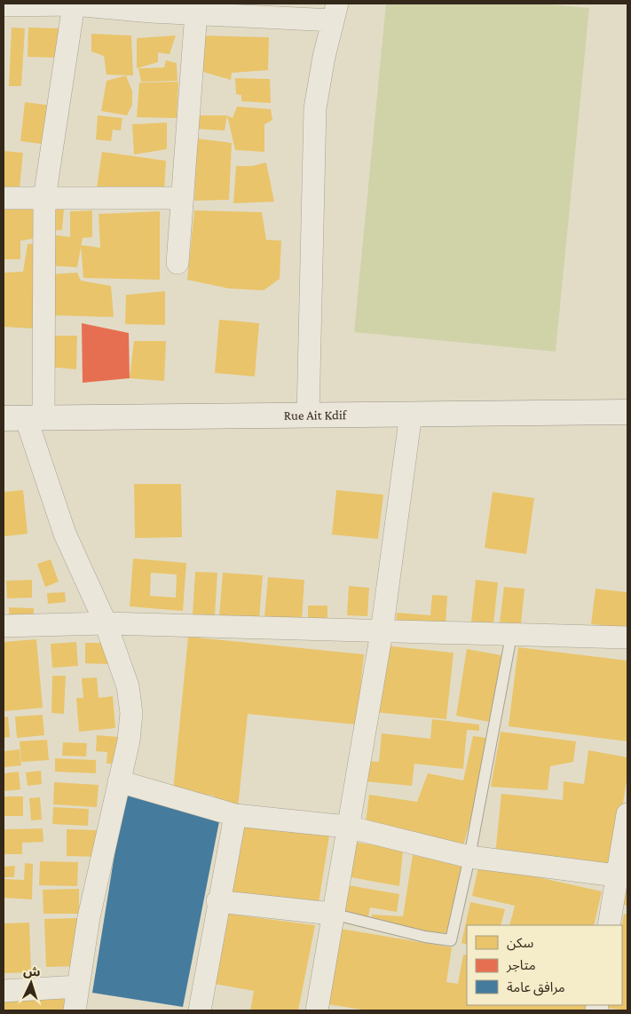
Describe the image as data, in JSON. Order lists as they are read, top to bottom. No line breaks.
{"streets":{"street":["Rue Ait Kdif"]},"legend":["سكن","متاجر","مرافق عامة"],"north":"top"}
